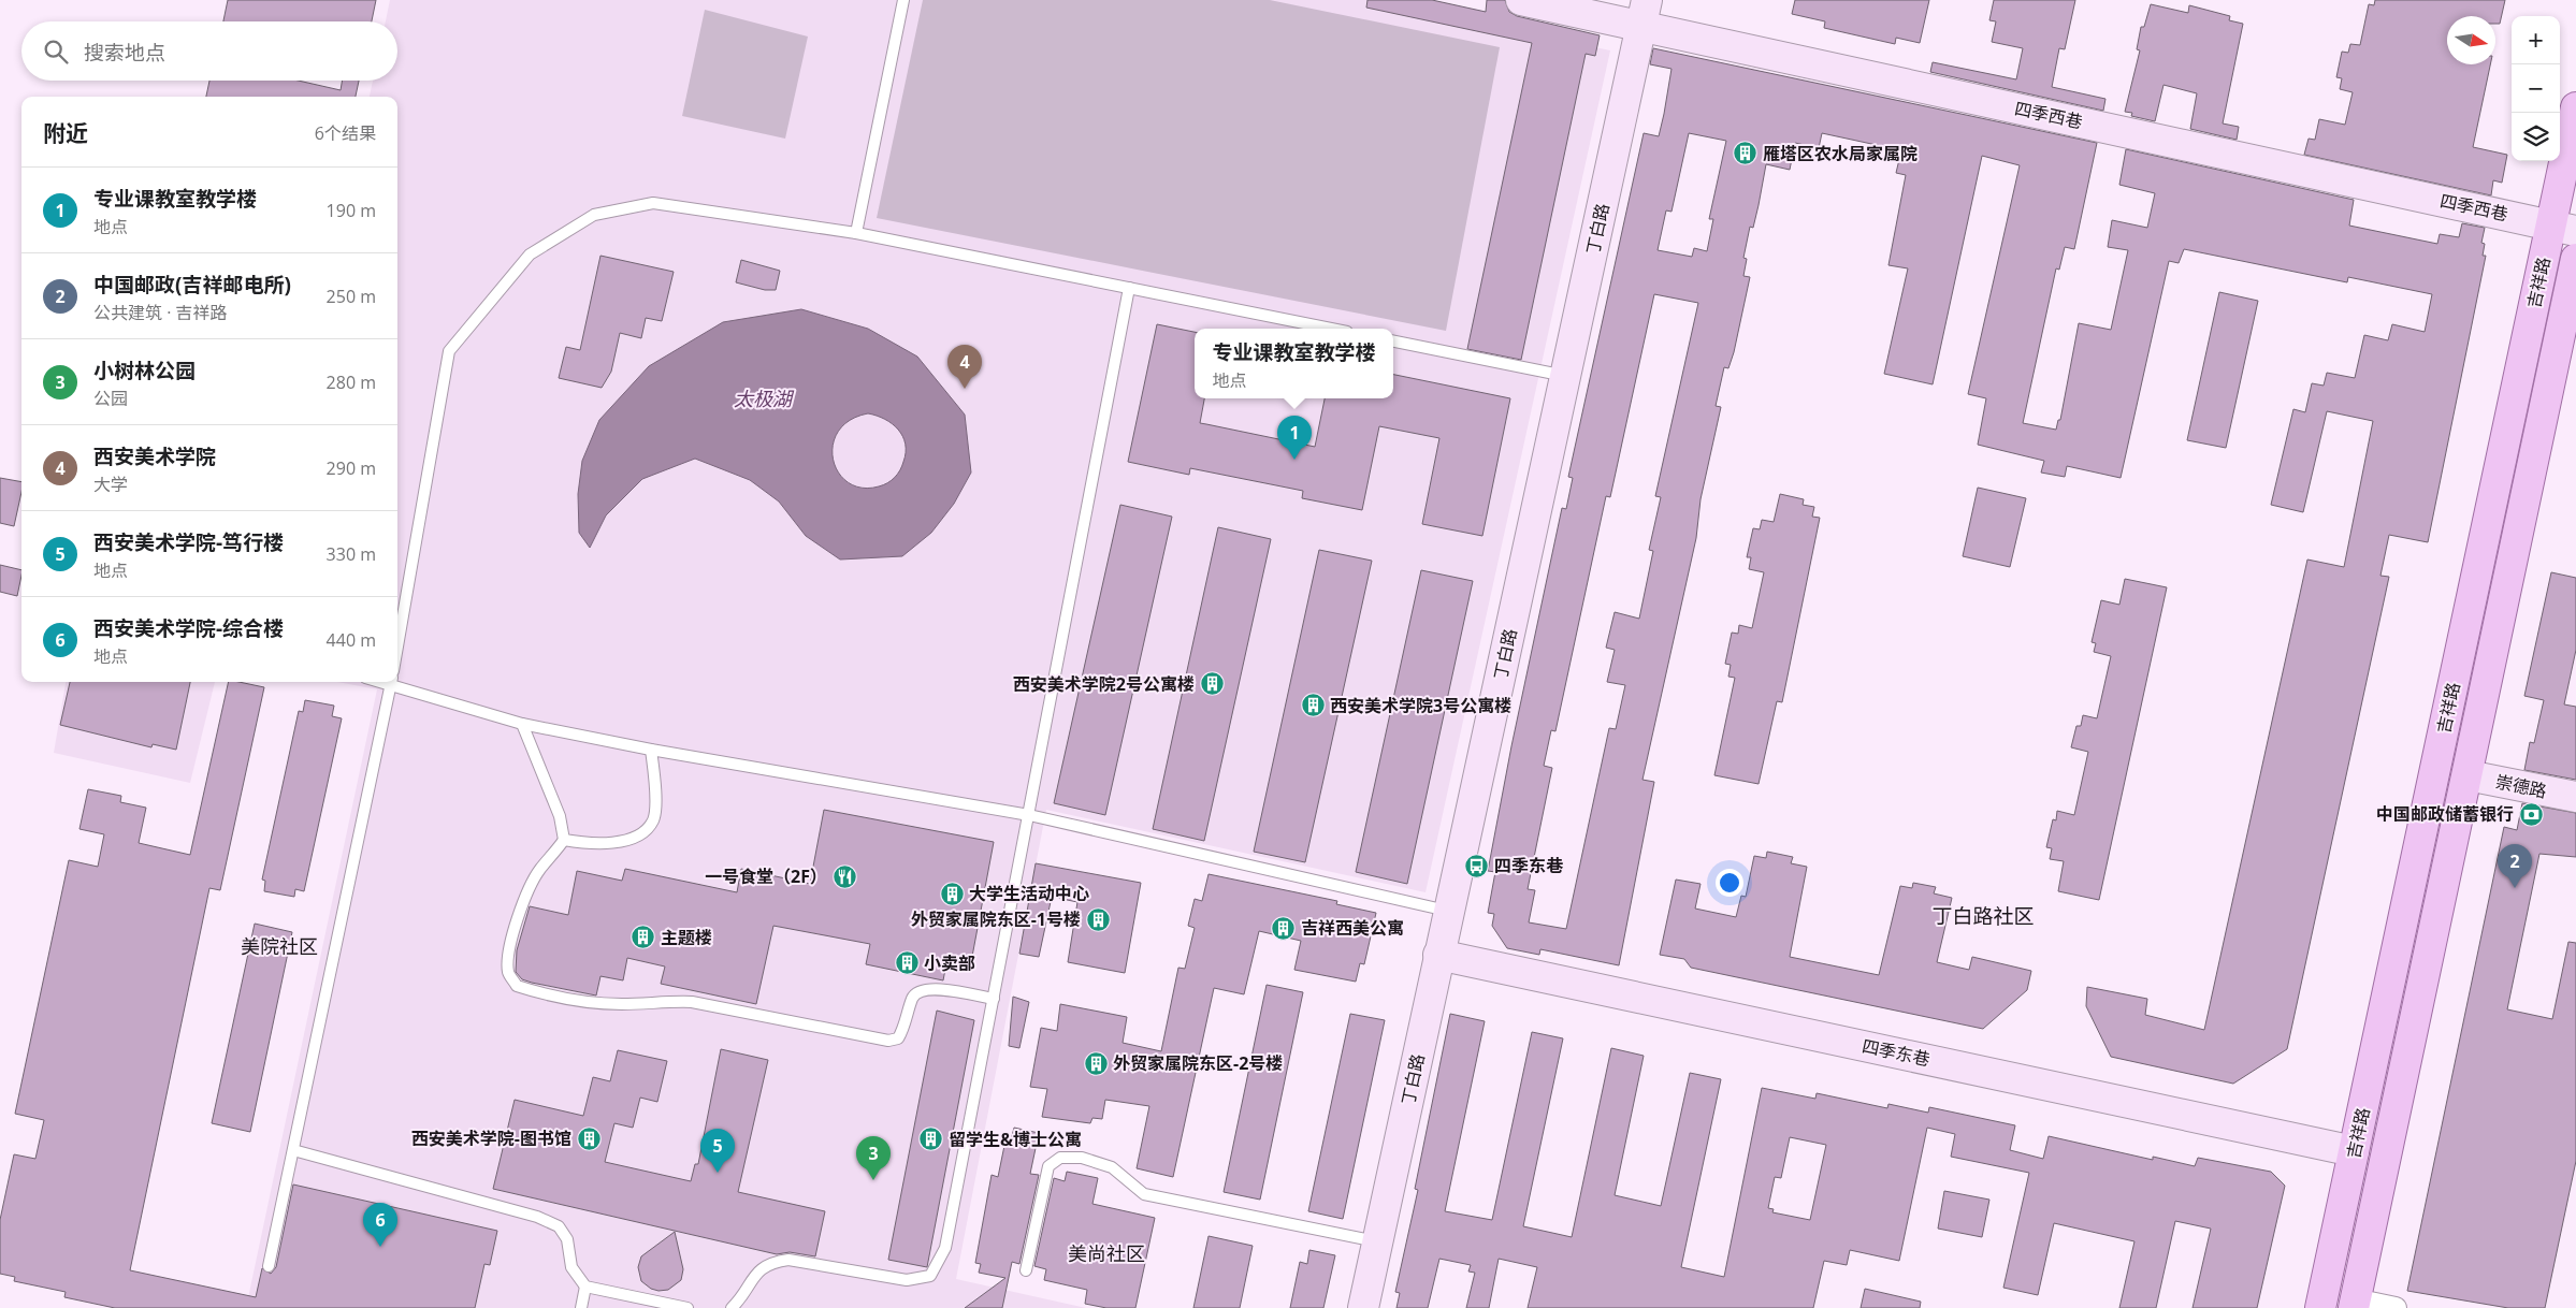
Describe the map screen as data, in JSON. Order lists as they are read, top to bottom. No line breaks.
{"streets":{"main road":["吉祥路"],"street":["四季西巷","丁白路","崇德路","四季东巷"]},"crossings":[["四季西巷","丁白路"],["四季西巷","吉祥路"],["丁白路","四季东巷"],["吉祥路","崇德路"],["吉祥路","四季东巷"]],"districts":["丁白路社区","美院社区","美尚社区"],"water":["太极湖"],"places":{"building":["雁塔区农水局家属院","西安美术学院2号公寓楼","西安美术学院3号公寓楼","大学生活动中心","外贸家属院东区-1号楼","吉祥西美公寓","主题楼","小卖部","外贸家属院东区-2号楼","西安美术学院-图书馆","留学生&博士公寓"],"bank":["中国邮政储蓄银行"],"bus stop":["四季东巷"],"restaurant":["一号食堂（2F）"]},"north":"right","page":{"map_buttons":["+","−"],"search":"搜索地点","heading":["附近","6个结果"],"list":[{"mark":"1","name":"专业课教室教学楼","note":"地点","value":"190 m"},{"mark":"2","name":"中国邮政(吉祥邮电所)","note":"公共建筑 · 吉祥路","value":"250 m"},{"mark":"3","name":"小树林公园","note":"公园","value":"280 m"},{"mark":"4","name":"西安美术学院","note":"大学","value":"290 m"},{"mark":"5","name":"西安美术学院-笃行楼","note":"地点","value":"330 m"},{"mark":"6","name":"西安美术学院-综合楼","note":"地点","value":"440 m"}],"popup":["专业课教室教学楼","地点"],"pins":["4","1","2","5","3","6"]}}
